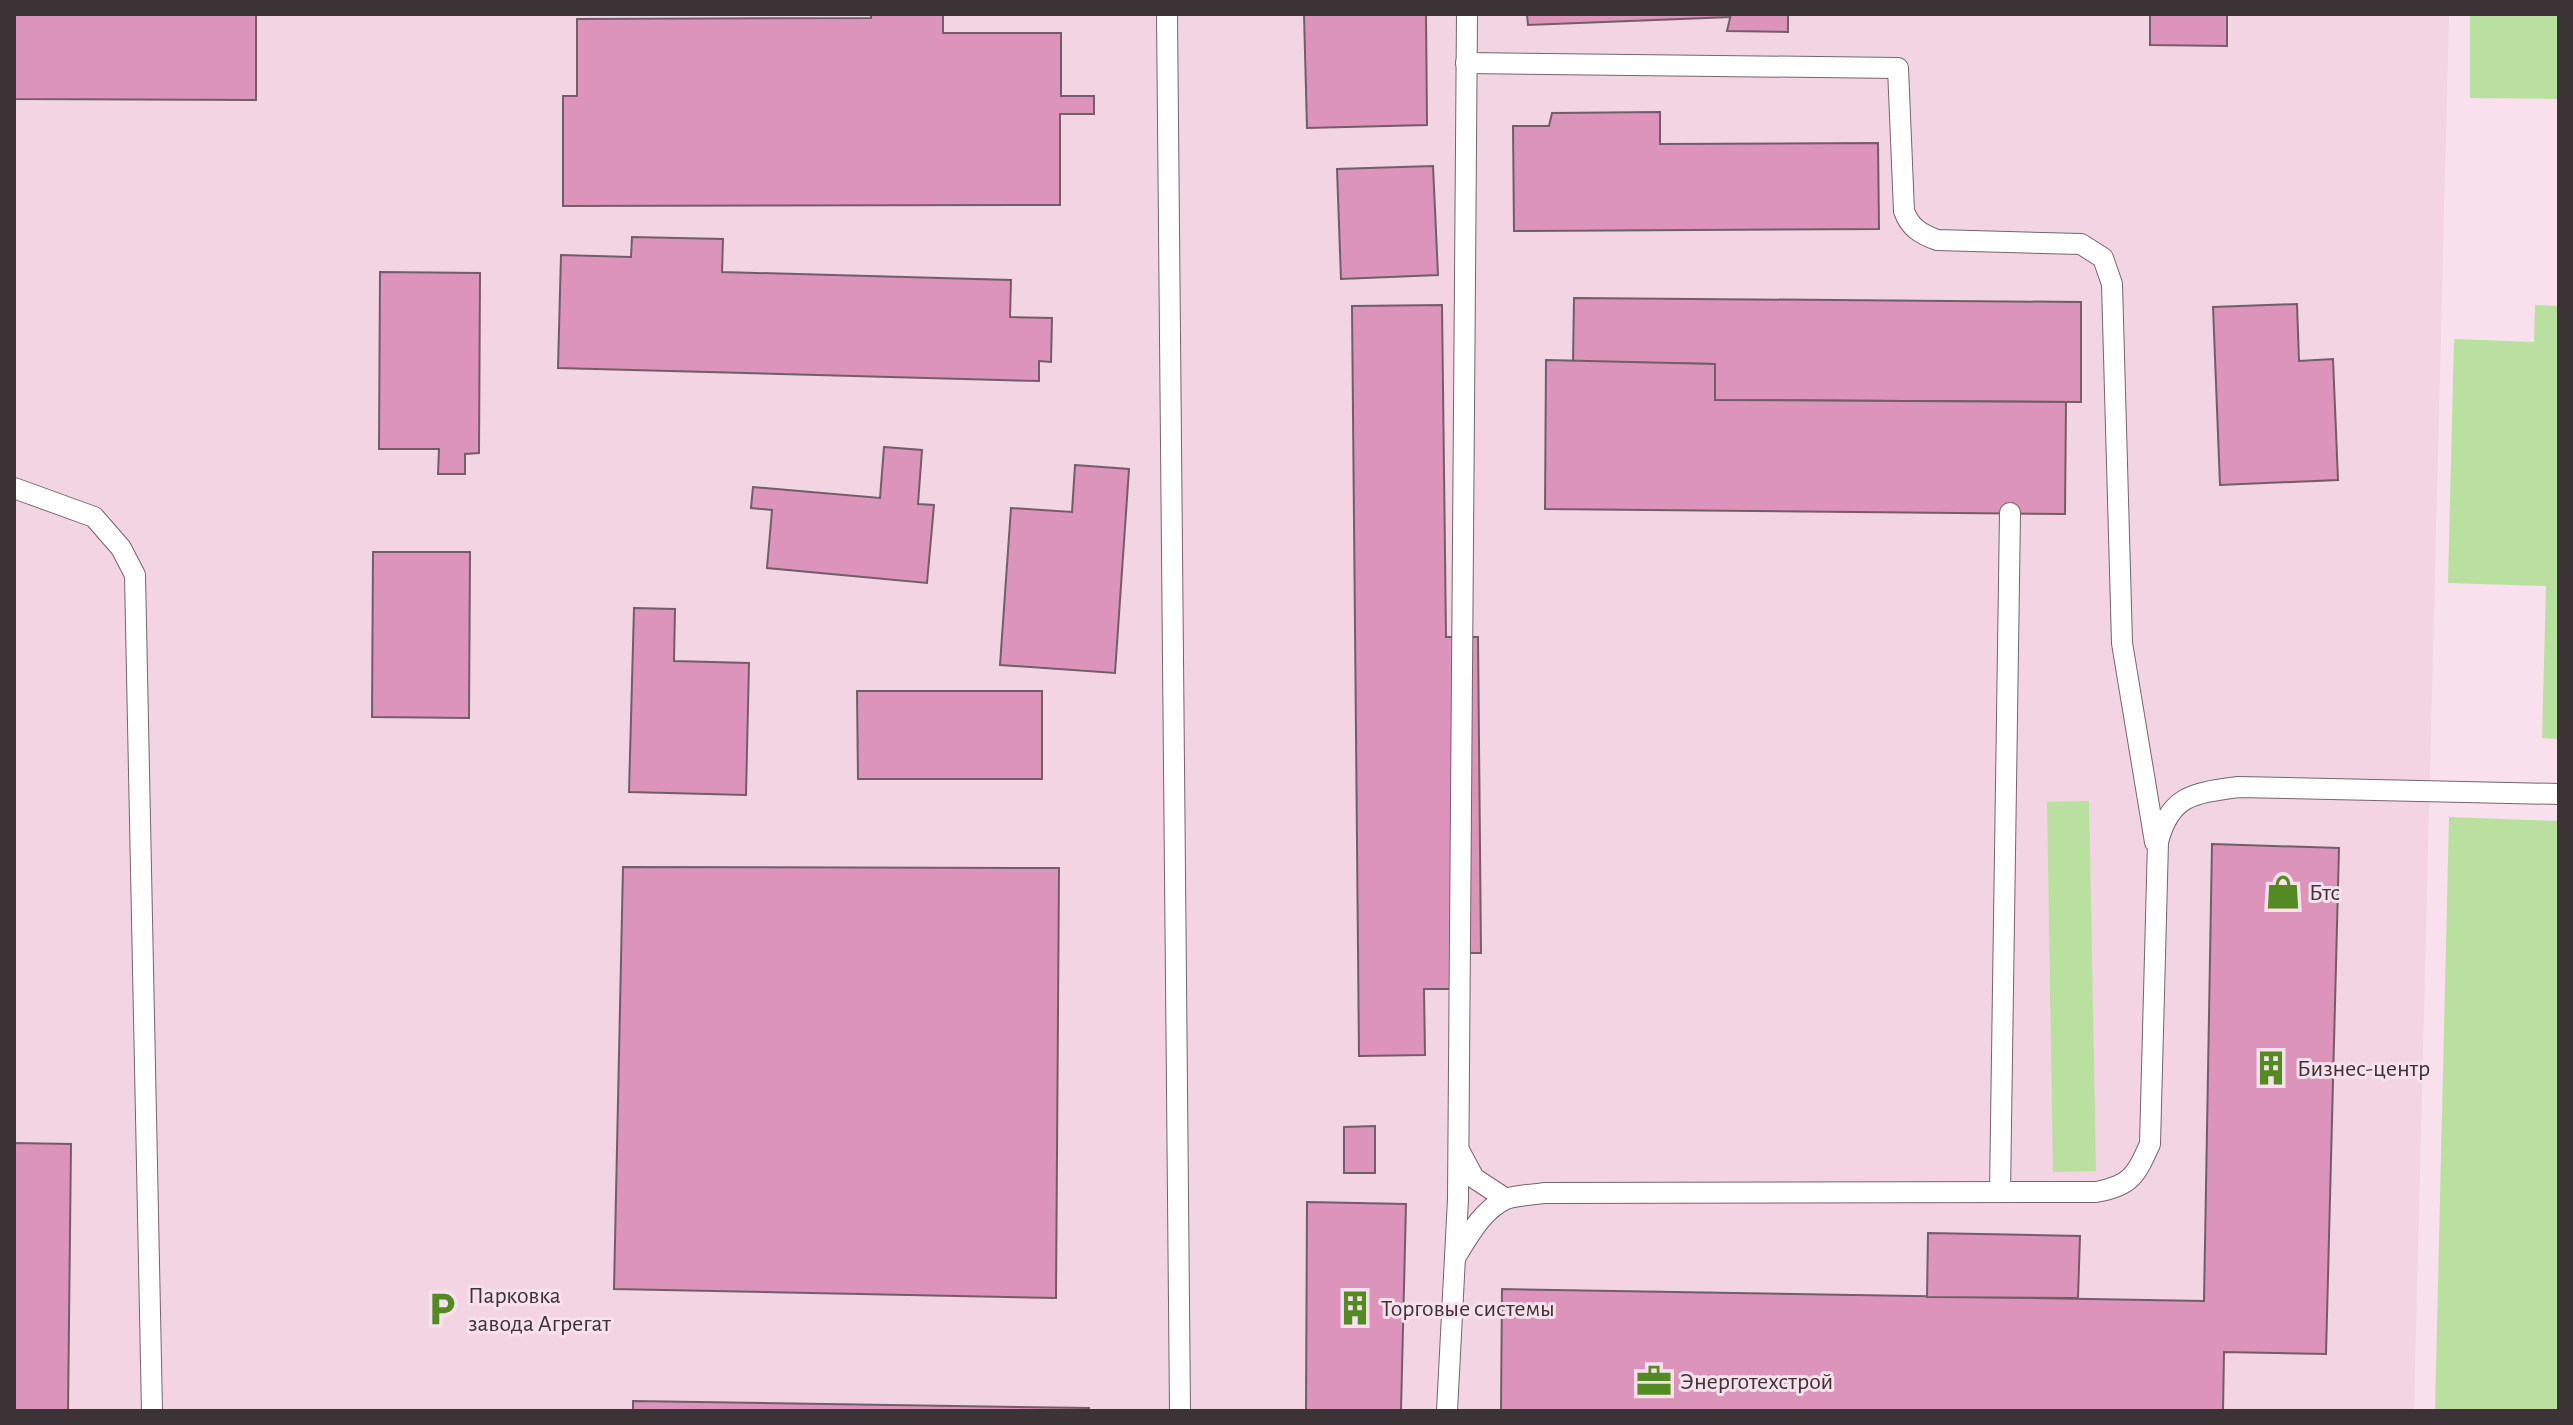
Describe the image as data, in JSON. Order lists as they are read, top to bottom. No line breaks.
{"places":{"shop":["Бтс"],"building":["Бизнес-центр","Торговые системы"],"parking":["Парковка завода Агрегат"],"office":["Энерготехстрой"]}}
